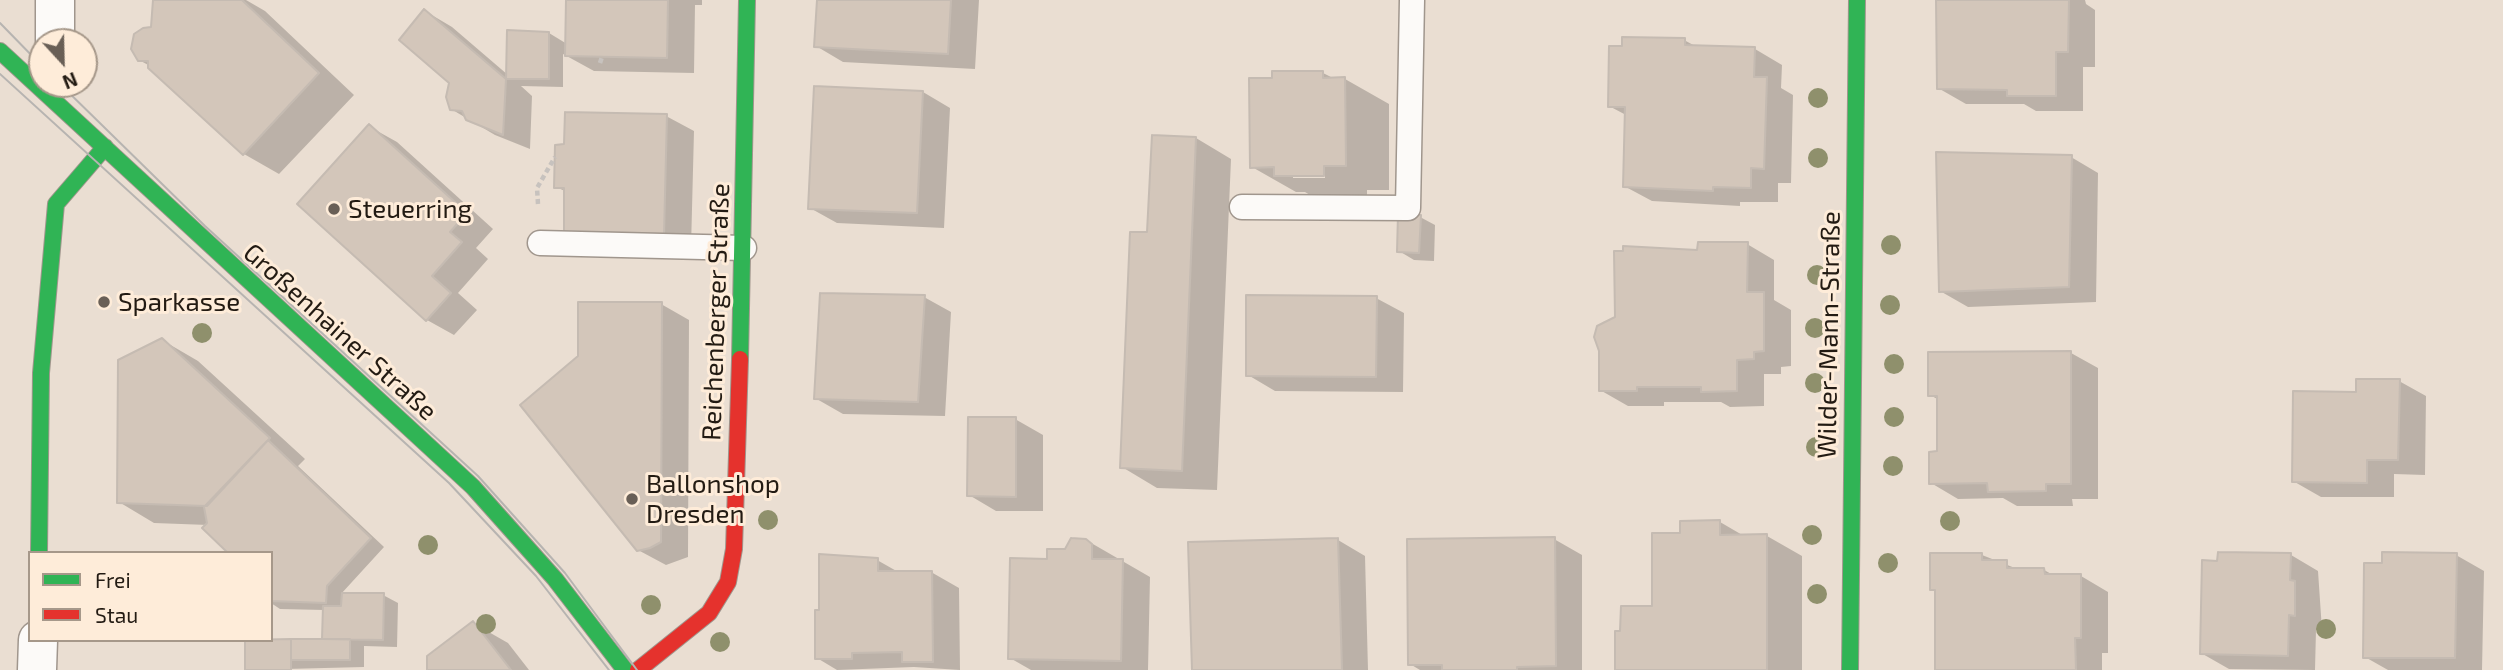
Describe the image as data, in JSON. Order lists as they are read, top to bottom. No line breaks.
{"streets":{"street":["Reichenberger Straße","Großenhainer Straße","Wilder-Mann-Straße"]},"places":["Steuerring","Sparkasse","Ballonshop Dresden"],"legend":["Frei","Stau"],"north":"bottom"}
